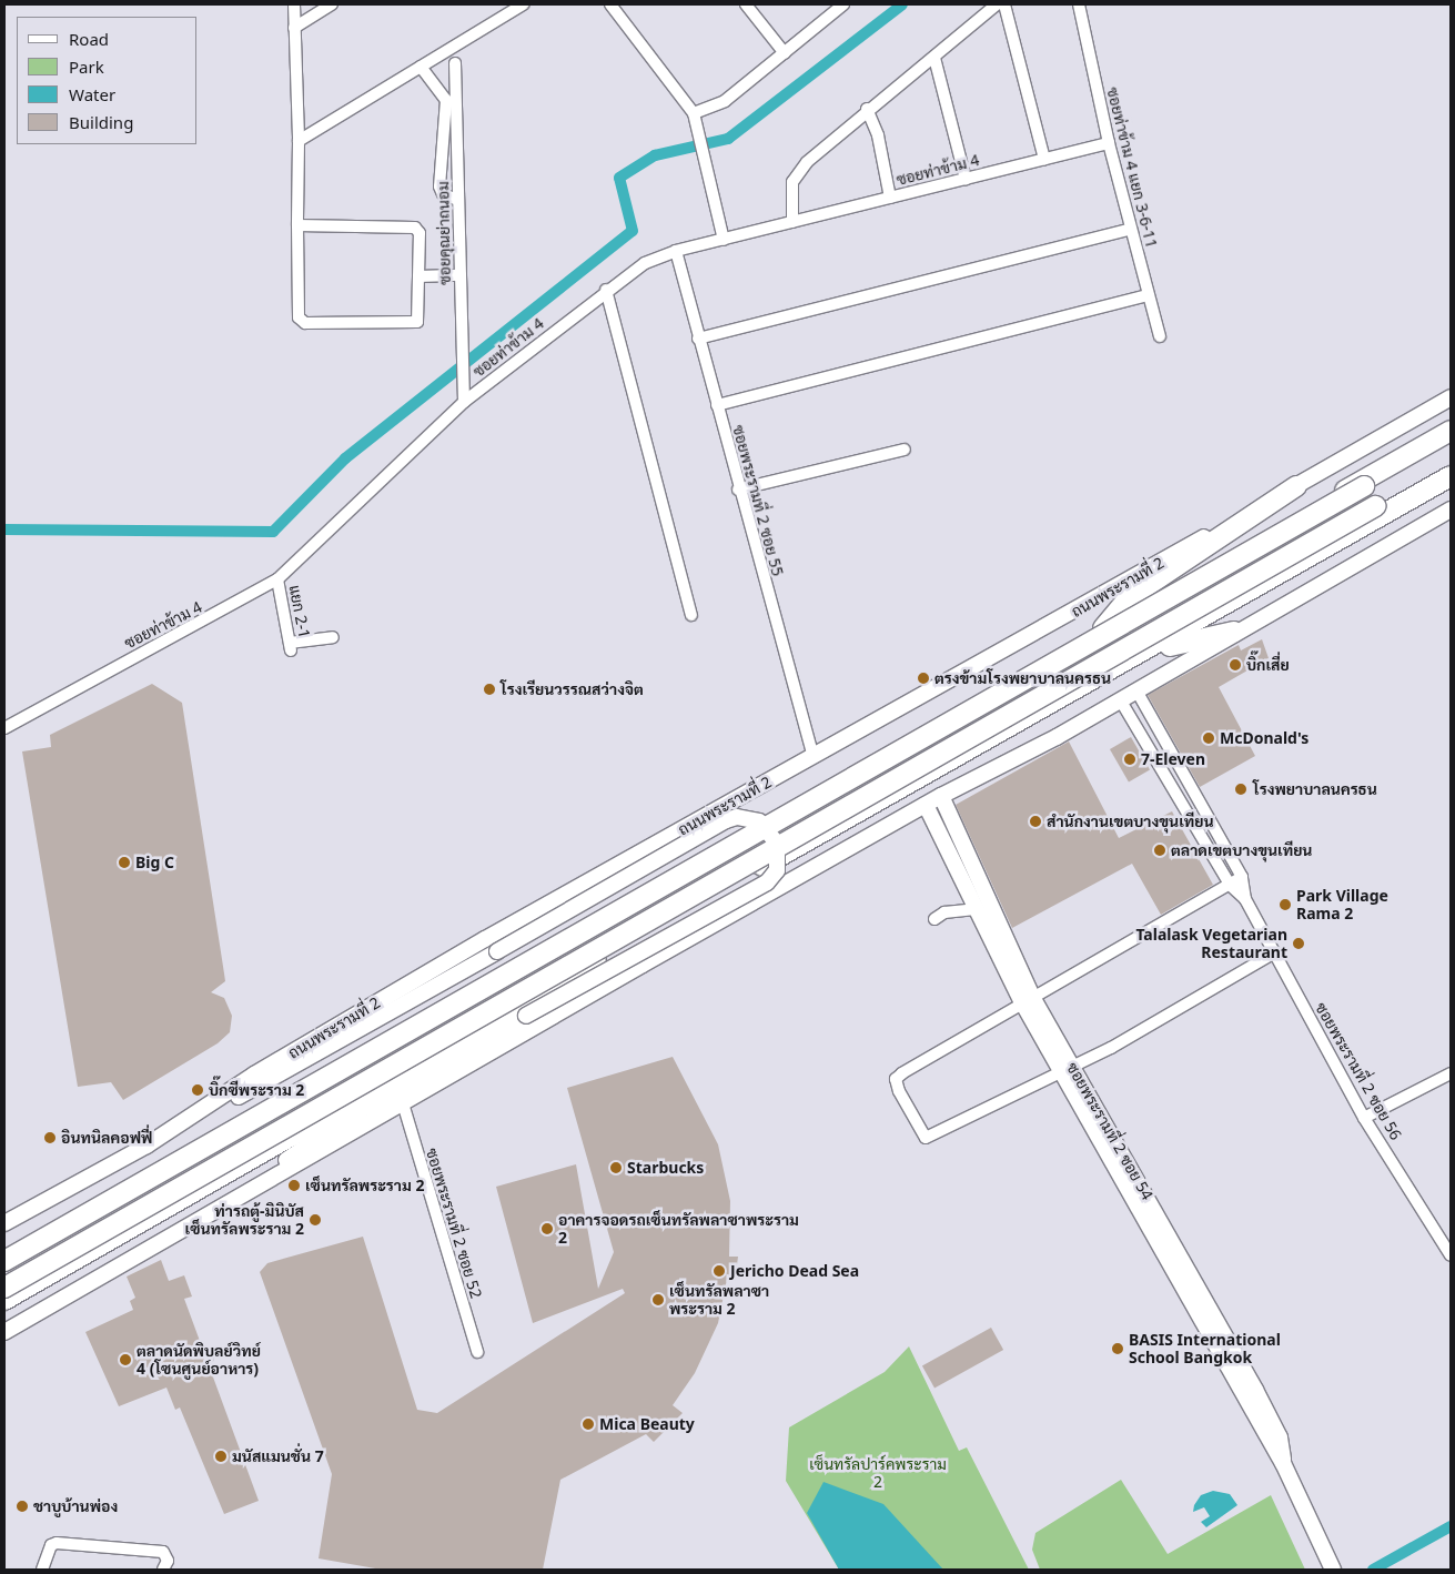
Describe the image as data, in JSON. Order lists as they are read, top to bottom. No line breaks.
{"streets":{"highway":["ถนนพระรามที่ 2"],"main road":["ซอยพระรามที่ 2 ซอย 54"],"street":["ซอยท่าข้าม 4 แยก 3-6-11","ซอยท่าข้าม 4","ซอยคุณย่าถนอม","ซอยพระรามที่ 2 ซอย 55","แยก 2-1","ซอยพระรามที่ 2 ซอย 56","ซอยพระรามที่ 2 ซอย 52"]},"crossings":[["ซอยท่าข้าม 4 แยก 3-6-11","ซอยท่าข้าม 4"],["ซอยท่าข้าม 4","ซอยคุณย่าถนอม"],["ซอยท่าข้าม 4","ซอยพระรามที่ 2 ซอย 55"],["ซอยท่าข้าม 4","แยก 2-1"],["ซอยพระรามที่ 2 ซอย 55","ถนนพระรามที่ 2"]],"parks":["เซ็นทรัลปาร์คพระราม 2"],"places":["บิ๊กเสี่ย","ตรงข้ามโรงพยาบาลนครธน","โรงเรียนวรรณสว่างจิต","McDonald's","7-Eleven","โรงพยาบาลนครธน","สำนักงานเขตบางขุนเทียน","ตลาดเขตบางขุนเทียน","Big C","Park Village Rama 2","Talalask Vegetarian Restaurant","บิ๊กซีพระราม 2","อินทนิลคอฟฟี่","Starbucks","เซ็นทรัลพระราม 2","ท่ารถตู้-มินิบัส เซ็นทรัลพระราม 2","อาคารจอดรถเซ็นทรัลพลาซาพระราม 2","Jericho Dead Sea","เซ็นทรัลพลาซา พระราม 2","BASIS International School Bangkok","ตลาดนัดพิบูลย์วิทย์ 4 (โซนศูนย์อาหาร)","Mica Beauty","มนัสแมนชั่น 7","ชาบูบ้านพ่อง"],"legend":["Road","Park","Water","Building"]}
